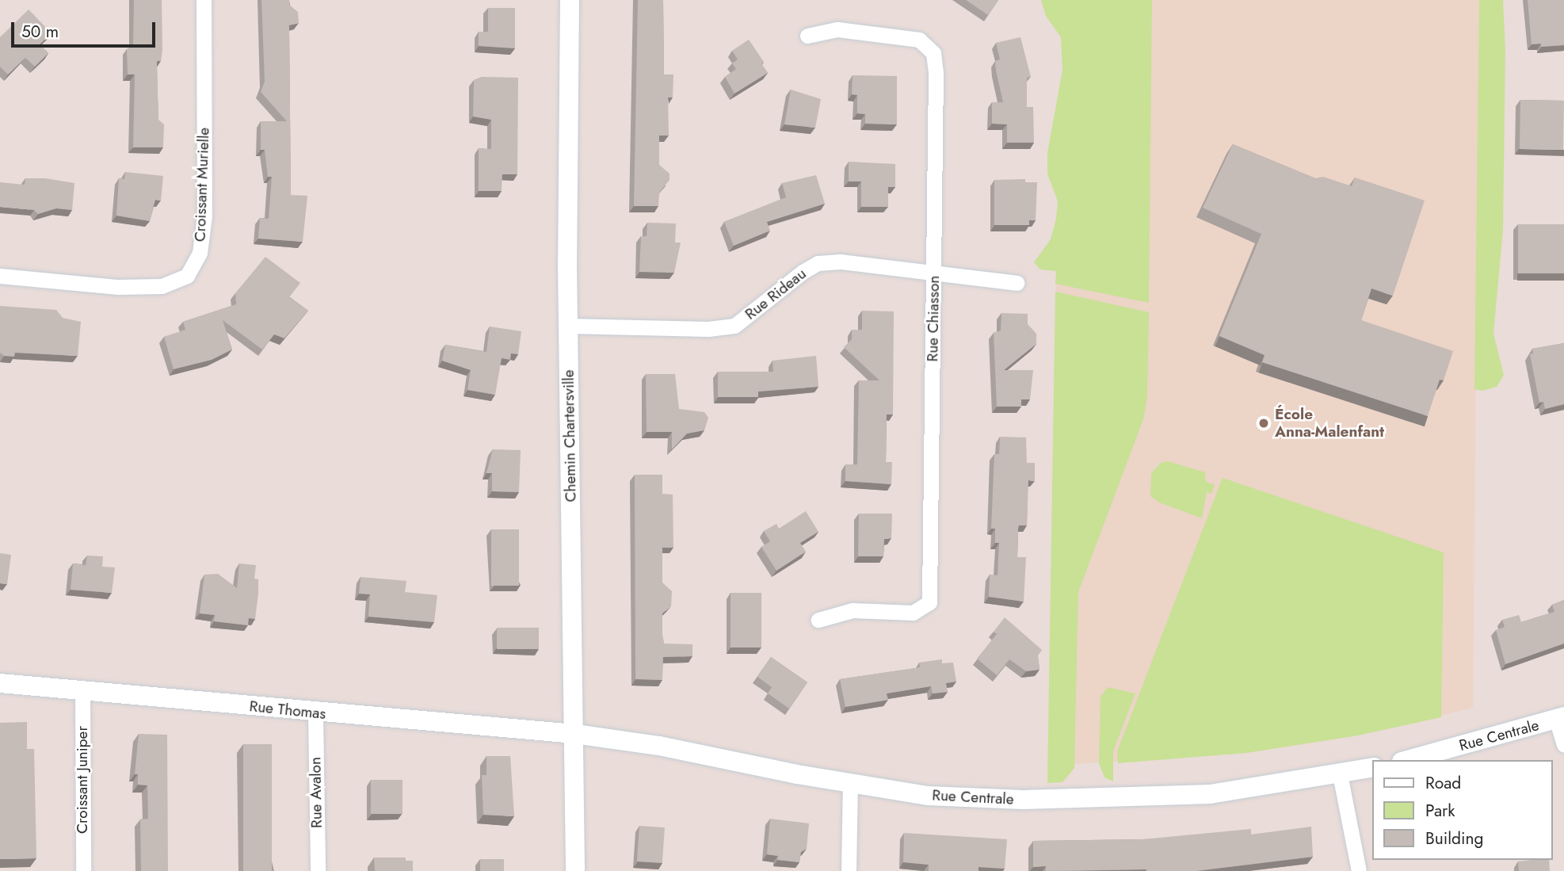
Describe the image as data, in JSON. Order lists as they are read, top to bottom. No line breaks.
{"streets":{"street":["Croissant Murielle","Rue Rideau","Rue Chiasson","Chemin Chartersville","Rue Thomas","Rue Centrale","Croissant Juniper","Rue Avalon"]},"crossings":[["Rue Rideau","Rue Chiasson"],["Rue Rideau","Chemin Chartersville"],["Chemin Chartersville","Rue Thomas"],["Chemin Chartersville","Rue Centrale"],["Rue Thomas","Rue Centrale"],["Rue Thomas","Croissant Juniper"],["Rue Thomas","Rue Avalon"]],"places":["École Anna-Malenfant"],"legend":["Road","Park","Building"],"scale_bar":"50 m"}
